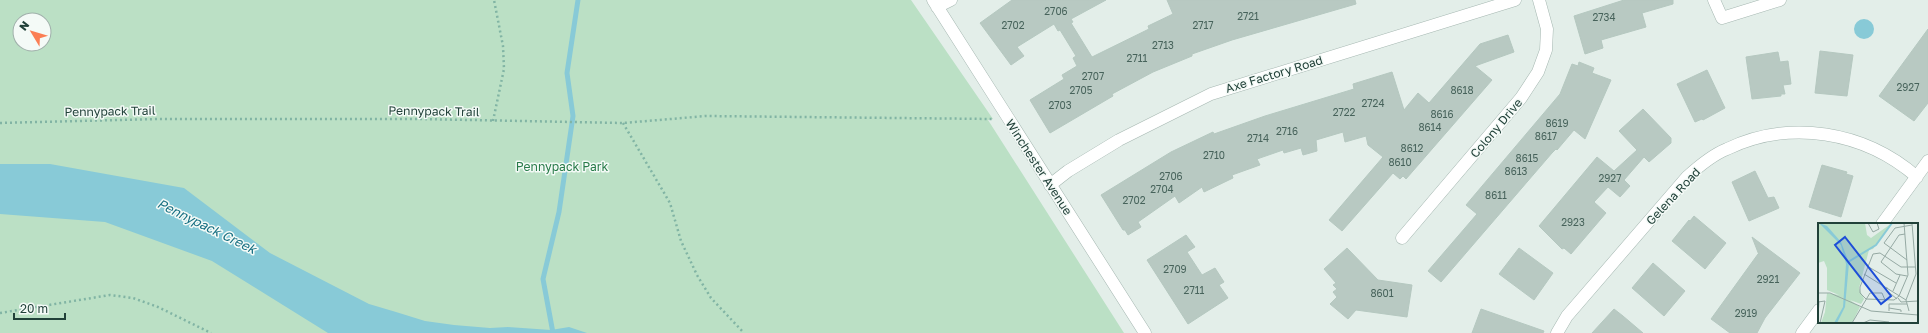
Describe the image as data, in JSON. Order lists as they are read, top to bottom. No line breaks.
{"streets":{"street":["Axe Factory Road","Colony Drive","Winchester Avenue","Gelena Road"],"path":["Pennypack Trail"]},"crossings":[["Axe Factory Road","Winchester Avenue"],["Pennypack Trail","Winchester Avenue"]],"water":["Pennypack Creek"],"parks":["Pennypack Park"],"house_numbers":["2706","2721","2734","2702","2717","2713","2711","2707","2927","2705","8618","2724","2703","2722","8616","8619","8614","2716","8617","2714","8612","2710","8615","8610","8613","2706","2927","2704","8611","2702","2923","2709","2921","2711","8601","2919"],"scale_bar":"20 m","north":"top left"}
